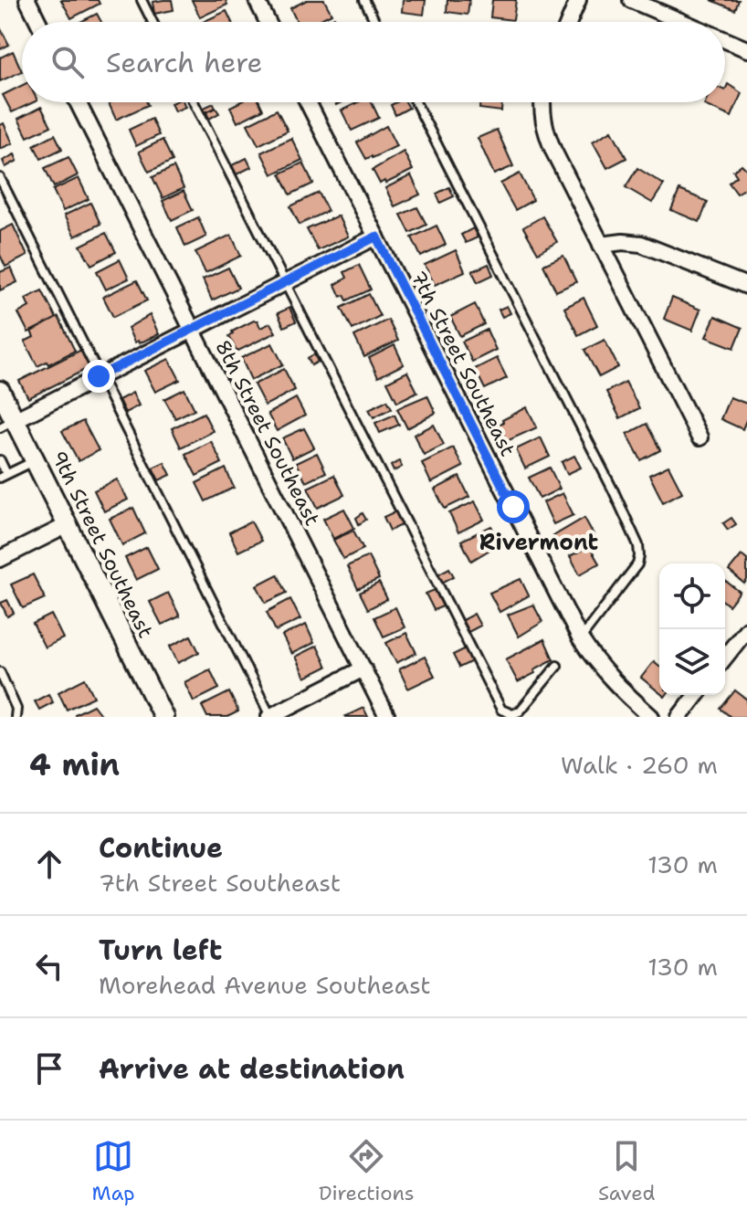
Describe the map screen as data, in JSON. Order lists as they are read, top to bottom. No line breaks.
{"streets":{"street":["7th Street Southeast","8th Street Southeast","9th Street Southeast"]},"districts":["Rivermont"],"page":{"search":"Search here","heading":["4 min","Walk · 260 m"],"list":[["Continue","7th Street Southeast","130 m"],["Turn left","Morehead Avenue Southeast","130 m"],"Arrive at destination"],"nav":["Map","Directions","Saved"]}}
